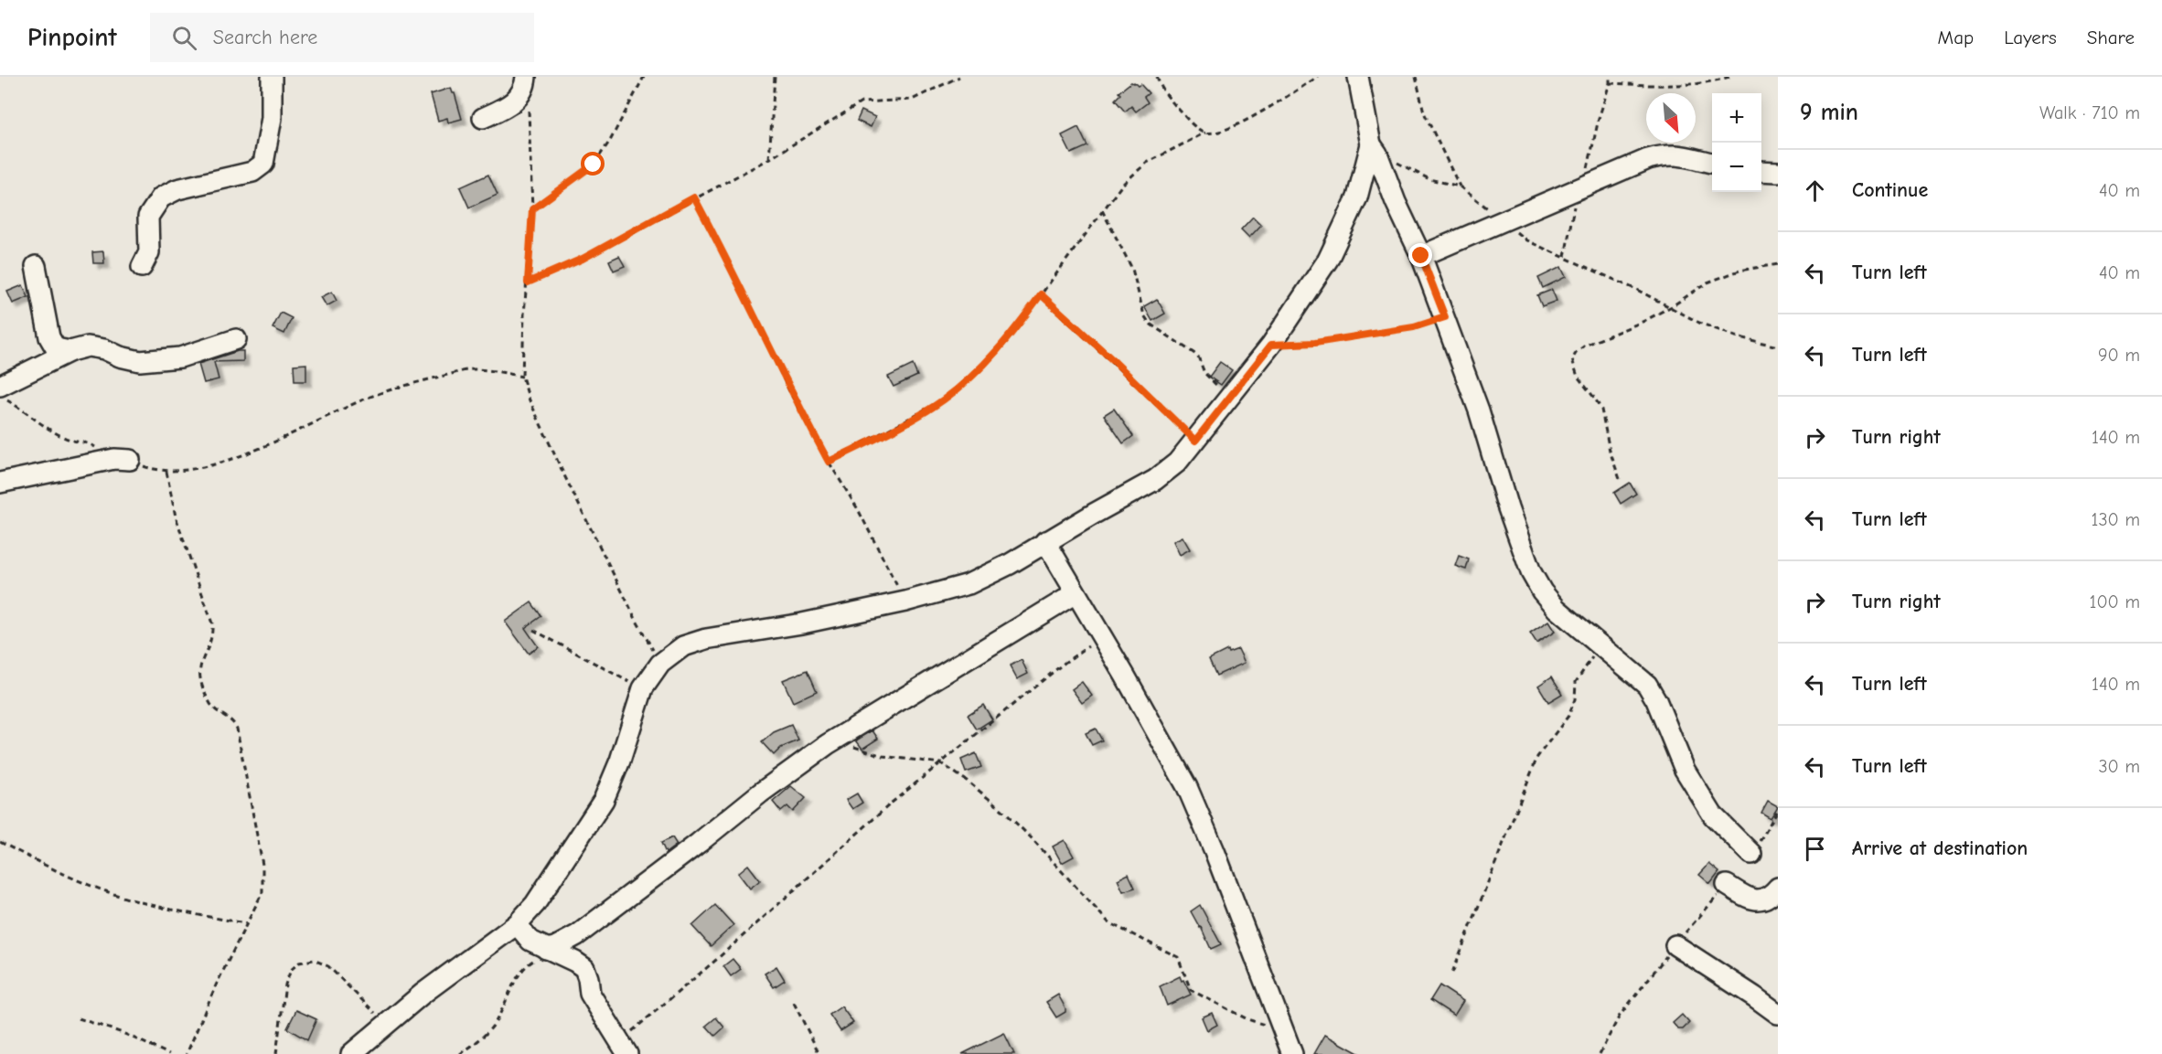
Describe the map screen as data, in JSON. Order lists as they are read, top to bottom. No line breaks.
{"north":"bottom right","page":{"header":"Pinpoint","search":"Search here","nav":["Map","Layers","Share"],"heading":["9 min","Walk · 710 m"],"map_buttons":["+","−"],"list":[["Continue","40 m"],["Turn left","40 m"],["Turn left","90 m"],["Turn right","140 m"],["Turn left","130 m"],["Turn right","100 m"],["Turn left","140 m"],["Turn left","30 m"],"Arrive at destination"]}}
